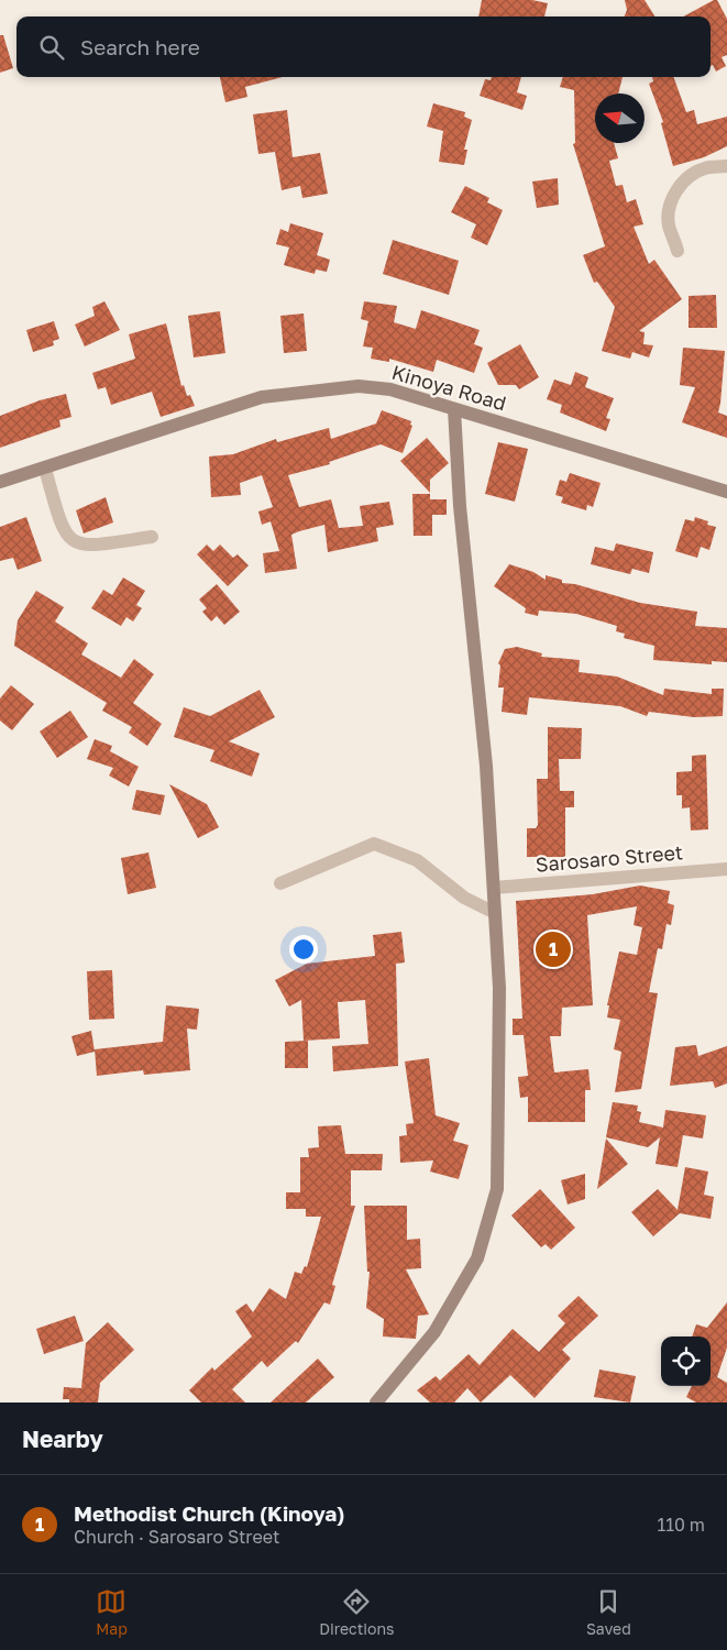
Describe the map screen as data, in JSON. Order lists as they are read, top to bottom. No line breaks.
{"streets":{"street":["Kinoya Road","Sarosaro Street"]},"north":"left","page":{"search":"Search here","pins":"1","heading":"Nearby","list":[{"mark":"1","name":"Methodist Church (Kinoya)","note":"Church · Sarosaro Street","value":"110 m"}],"nav":["Map","Directions","Saved"]}}
